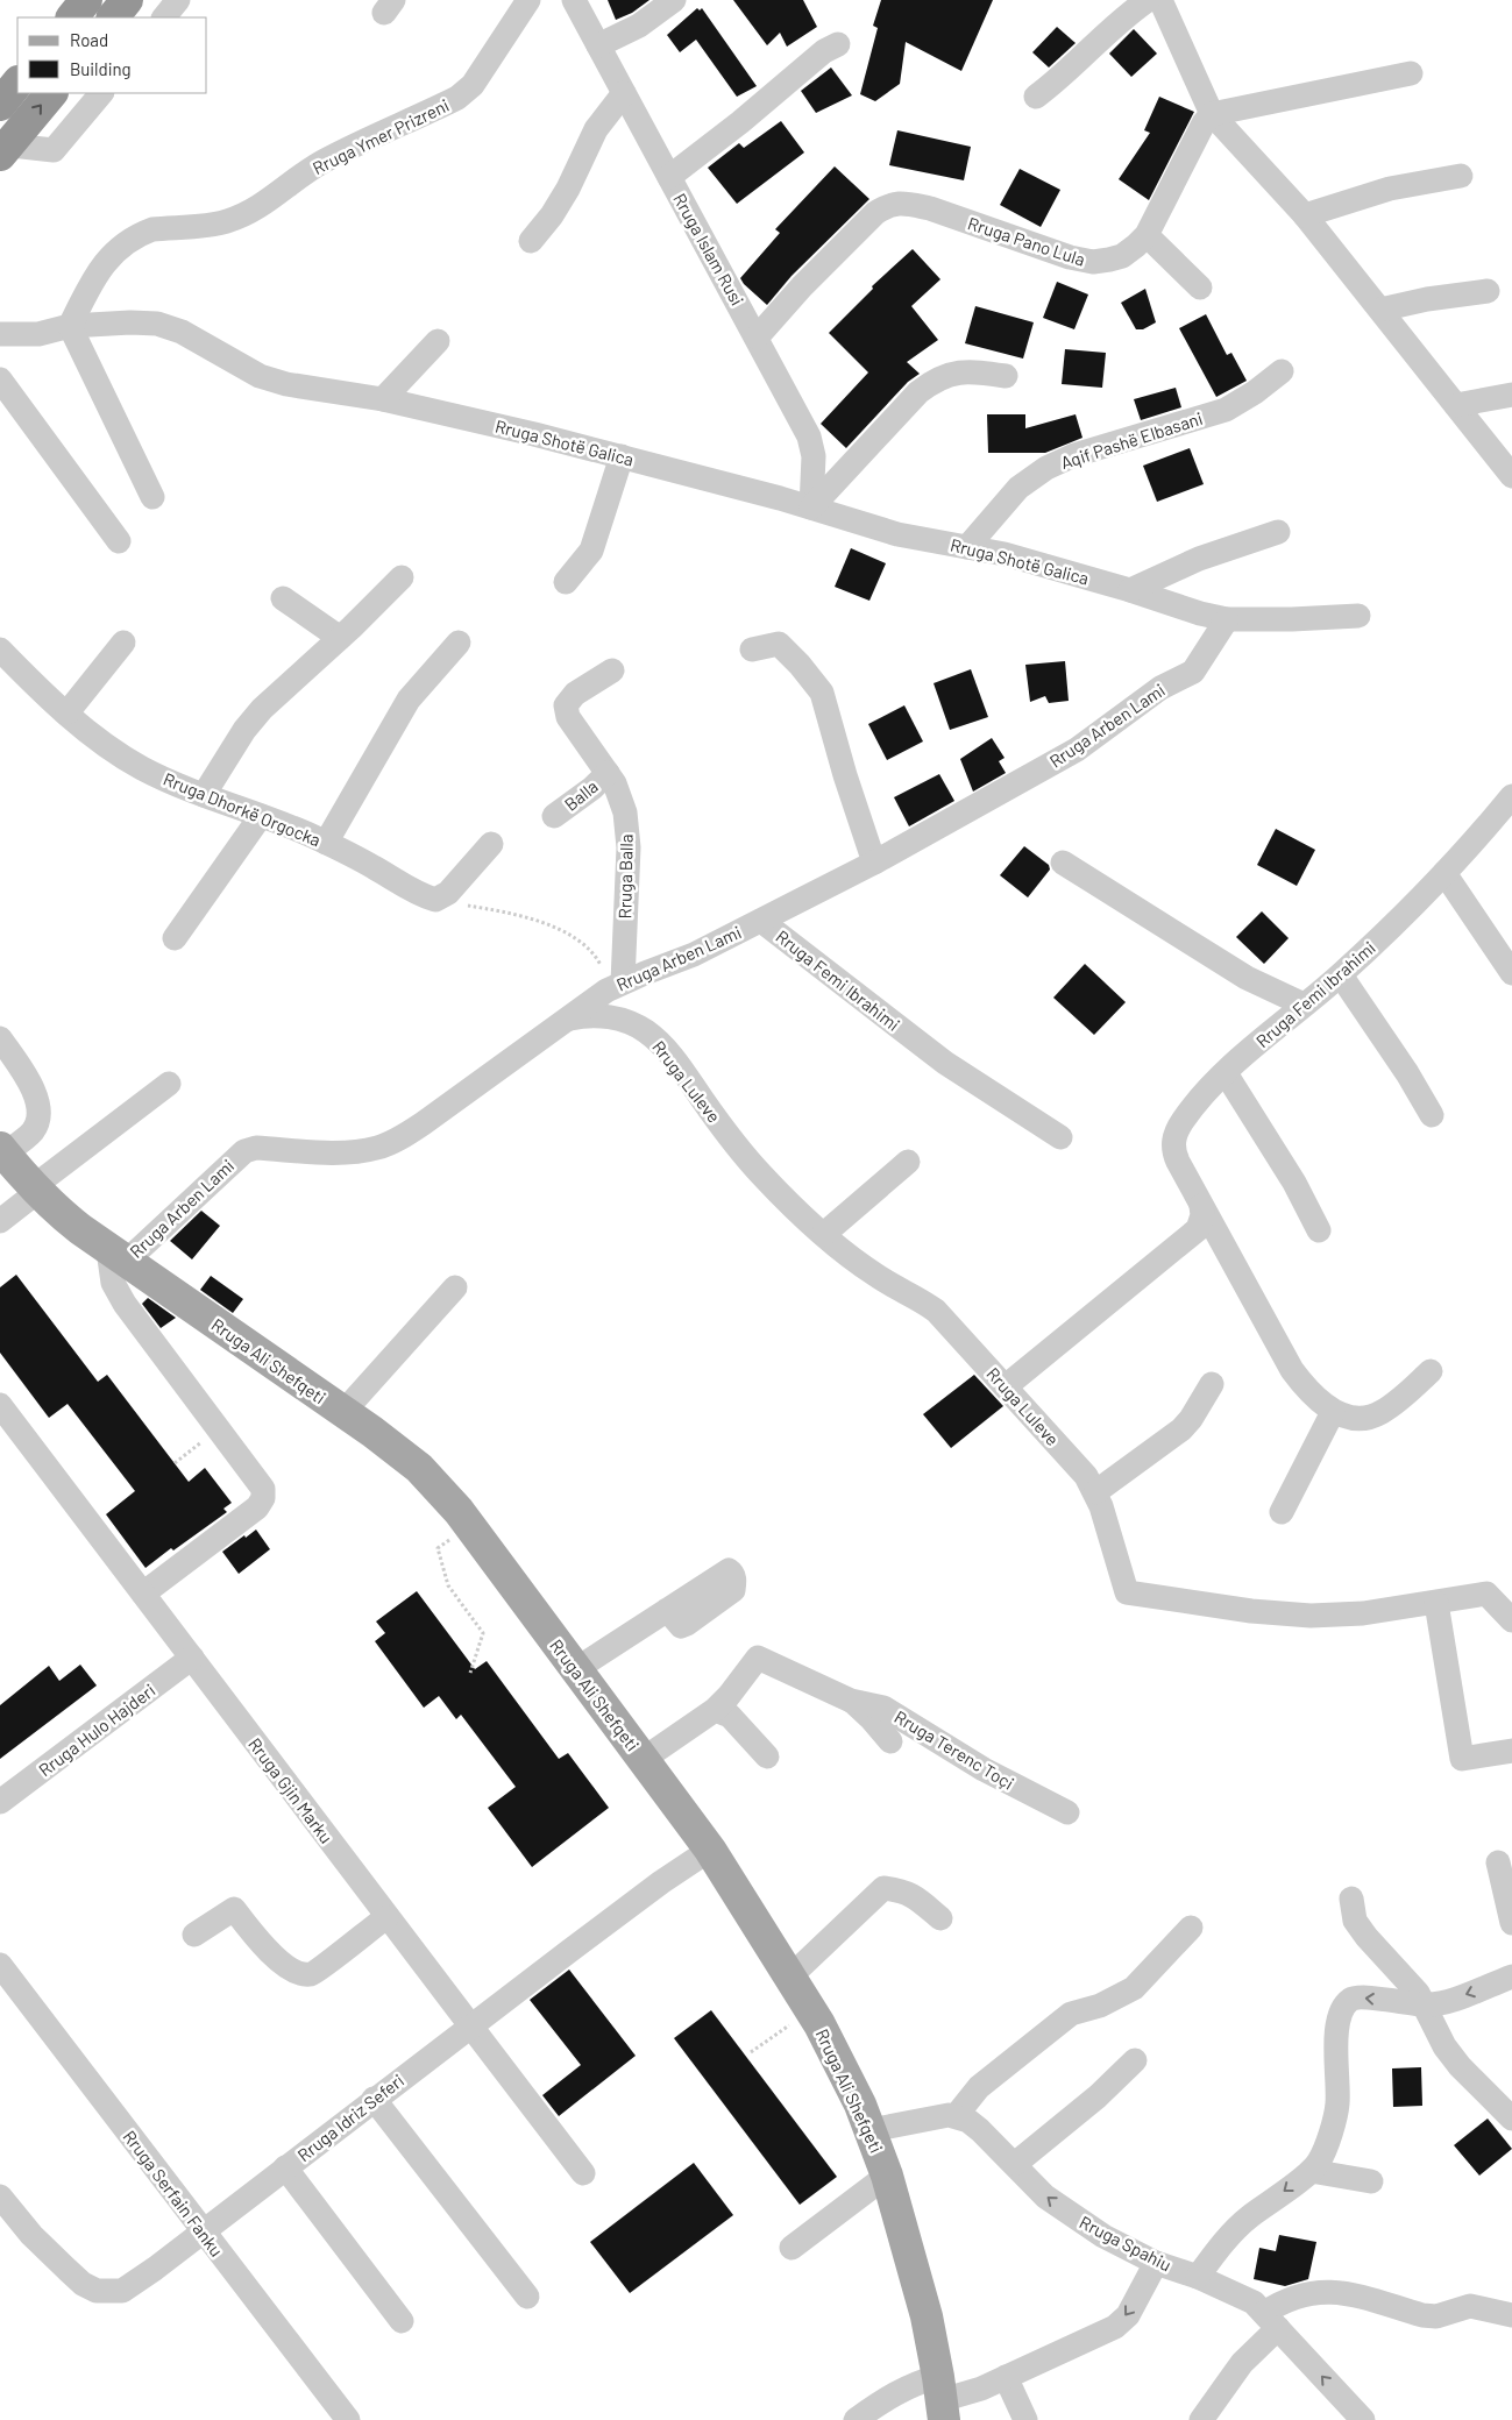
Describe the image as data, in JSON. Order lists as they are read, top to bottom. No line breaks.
{"streets":{"main road":["Rruga Ali Shefqeti"],"street":["Rruga Ymer Prizreni","Rruga Pano Lula","Rruga Islam Rusi","Aqif Pashë Elbasani","Rruga Shotë Galica","Rruga Arben Lami","Balla","Rruga Dhorkë Orgocka","Rruga Balla","Rruga Femi Ibrahimi","Rruga Luleve","Rruga Hulo Hajderi","Rruga Terenc Toçi","Rruga Gjin Marku","Rruga Idriz Seferi","Rruga Serfain Fanku","Rruga Spahiu"]},"crossings":[["Rruga Ymer Prizreni","Rruga Shotë Galica"],["Rruga Pano Lula","Rruga Islam Rusi"],["Rruga Islam Rusi","Rruga Shotë Galica"],["Aqif Pashë Elbasani","Rruga Shotë Galica"],["Rruga Shotë Galica","Rruga Arben Lami"],["Rruga Arben Lami","Rruga Balla"],["Rruga Arben Lami","Rruga Femi Ibrahimi"],["Rruga Arben Lami","Rruga Luleve"],["Rruga Arben Lami","Rruga Ali Shefqeti"],["Balla","Rruga Balla"],["Rruga Ali Shefqeti","Rruga Terenc Toçi"],["Rruga Ali Shefqeti","Rruga Idriz Seferi"],["Rruga Hulo Hajderi","Rruga Gjin Marku"],["Rruga Gjin Marku","Rruga Idriz Seferi"],["Rruga Idriz Seferi","Rruga Serfain Fanku"]],"one_way":["Rruga Spahiu"],"legend":["Road","Building"]}
